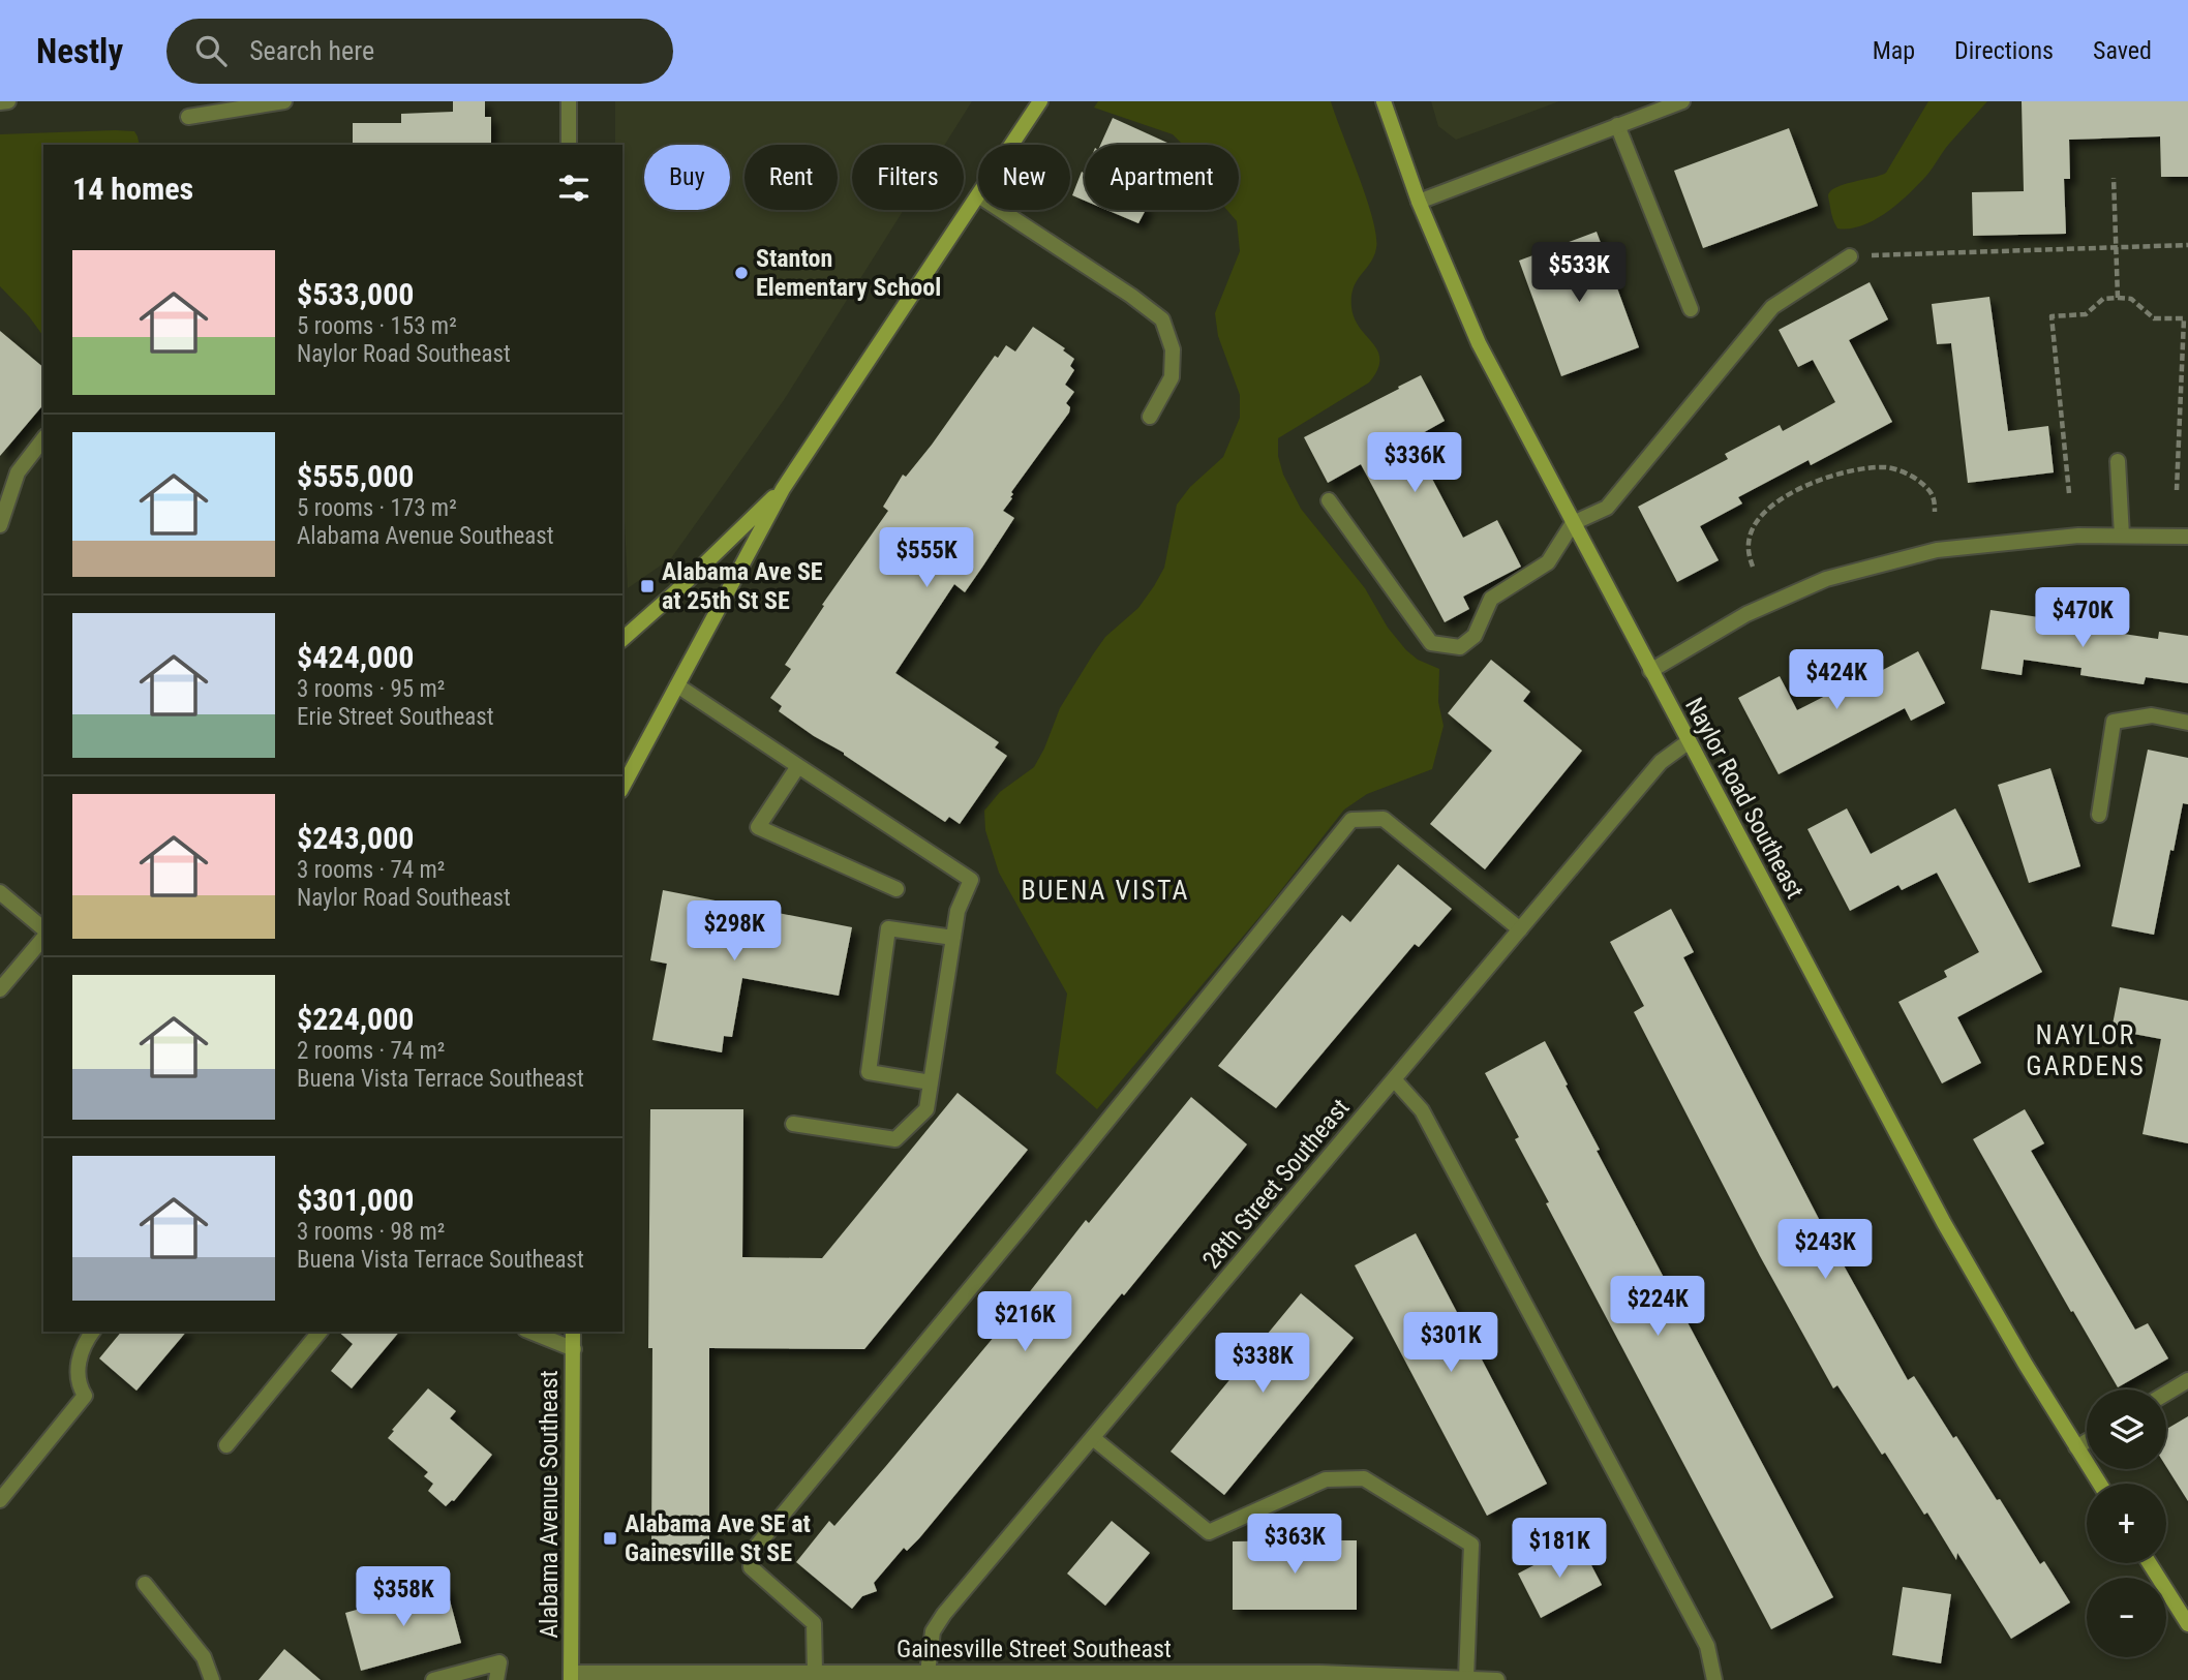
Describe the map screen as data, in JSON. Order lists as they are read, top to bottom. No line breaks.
{"streets":{"main road":["Naylor Road Southeast","Alabama Avenue Southeast"],"street":["28th Street Southeast","Gainesville Street Southeast"]},"crossings":[["Naylor Road Southeast","28th Street Southeast"],["28th Street Southeast","Gainesville Street Southeast"],["Alabama Avenue Southeast","Gainesville Street Southeast"]],"districts":["BUENA VISTA","NAYLOR GARDENS"],"places":{"other":["Stanton Elementary School"],"transit":["Alabama Ave SE at 25th St SE","Alabama Ave SE at Gainesville St SE"]},"page":{"header":"Nestly","search":"Search here","nav":["Map","Directions","Saved"],"chip":["Buy","Rent","Filters","New","Apartment"],"heading":"14 homes","list":[{"name":"$533,000","note":"5 rooms · 153 m² · Naylor Road Southeast"},{"name":"$555,000","note":"5 rooms · 173 m² · Alabama Avenue Southeast"},{"name":"$424,000","note":"3 rooms · 95 m² · Erie Street Southeast"},{"name":"$243,000","note":"3 rooms · 74 m² · Naylor Road Southeast"},{"name":"$224,000","note":"2 rooms · 74 m² · Buena Vista Terrace Southeast"},{"name":"$301,000","note":"3 rooms · 98 m² · Buena Vista Terrace Southeast"}],"price":["$533K","$336K","$555K","$470K","$424K","$298K","$243K","$224K","$216K","$301K","$338K","$363K","$181K","$358K"],"map_buttons":["+","−"]}}
